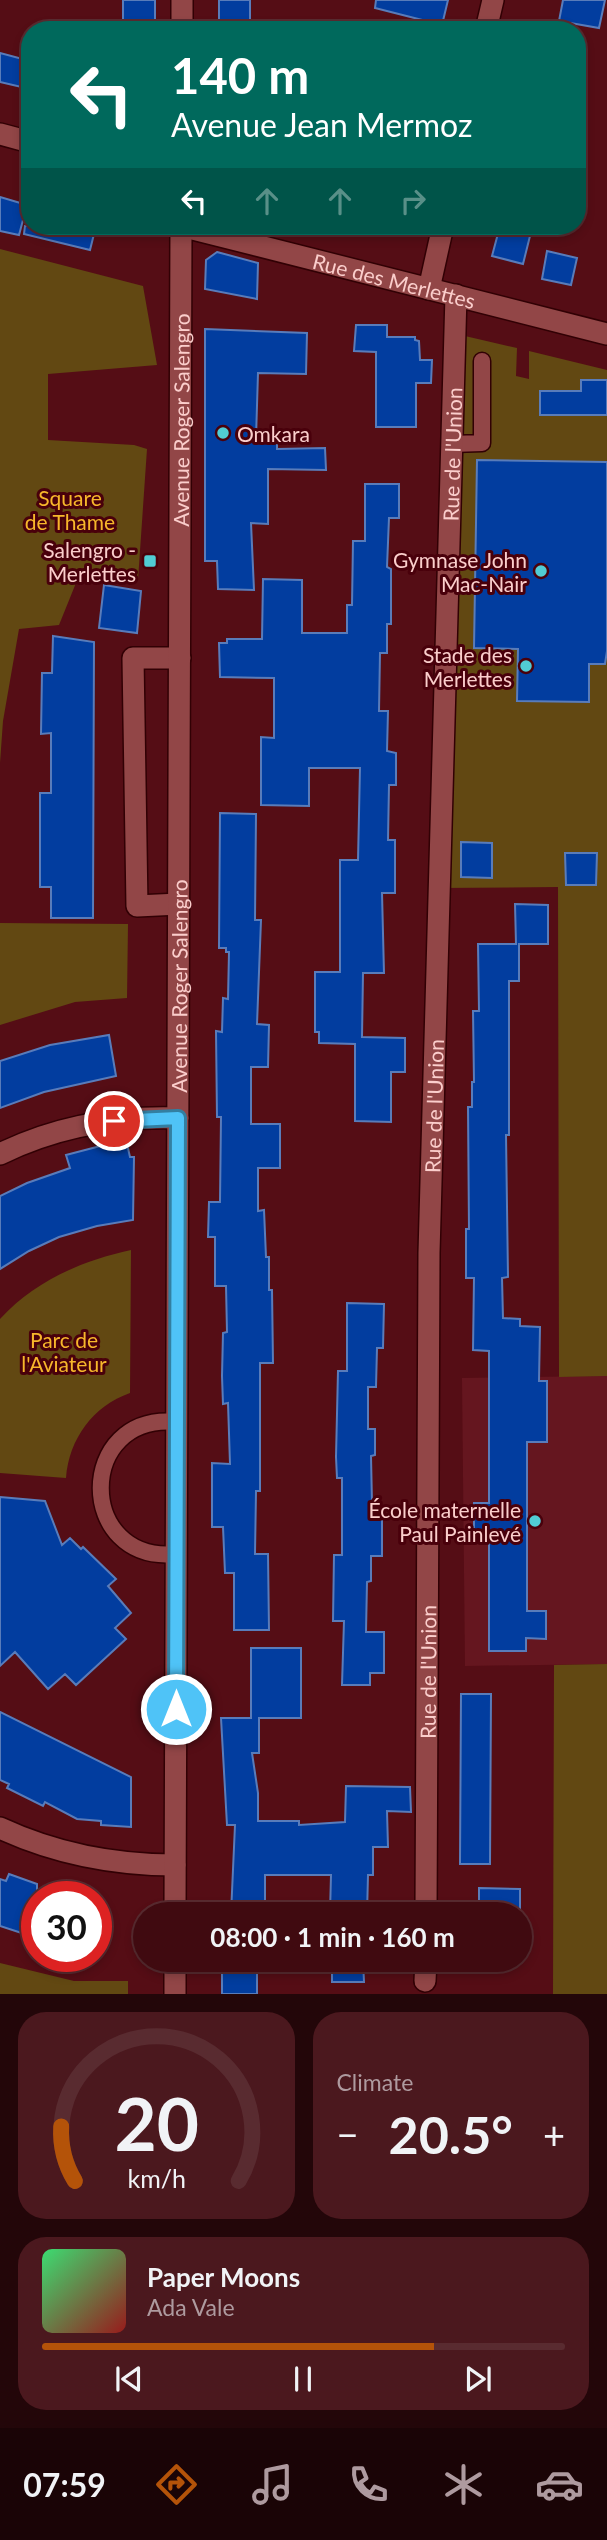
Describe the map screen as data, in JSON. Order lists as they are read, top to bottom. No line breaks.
{"streets":{"street":["Rue des Merlettes","Avenue Roger Salengro","Rue de l'Union"]},"crossings":[["Rue des Merlettes","Rue de l'Union"]],"parks":["Square de Thame","Parc de l'Aviateur"],"places":{"other":["Omkara","Gymnase John Mac-Nair","Stade des Merlettes","École maternelle Paul Painlevé"],"transit":["Salengro - Merlettes"]},"page":{"turn":["140 m","Avenue Jean Mermoz"],"limit":"30","trip":"08:00 · 1 min · 160 m","tile":"Climate","heat":["−","20.5°","+"],"song":["Paper Moons","Ada Vale"],"tabs":"07:59","gauge":["20","km/h"]}}
